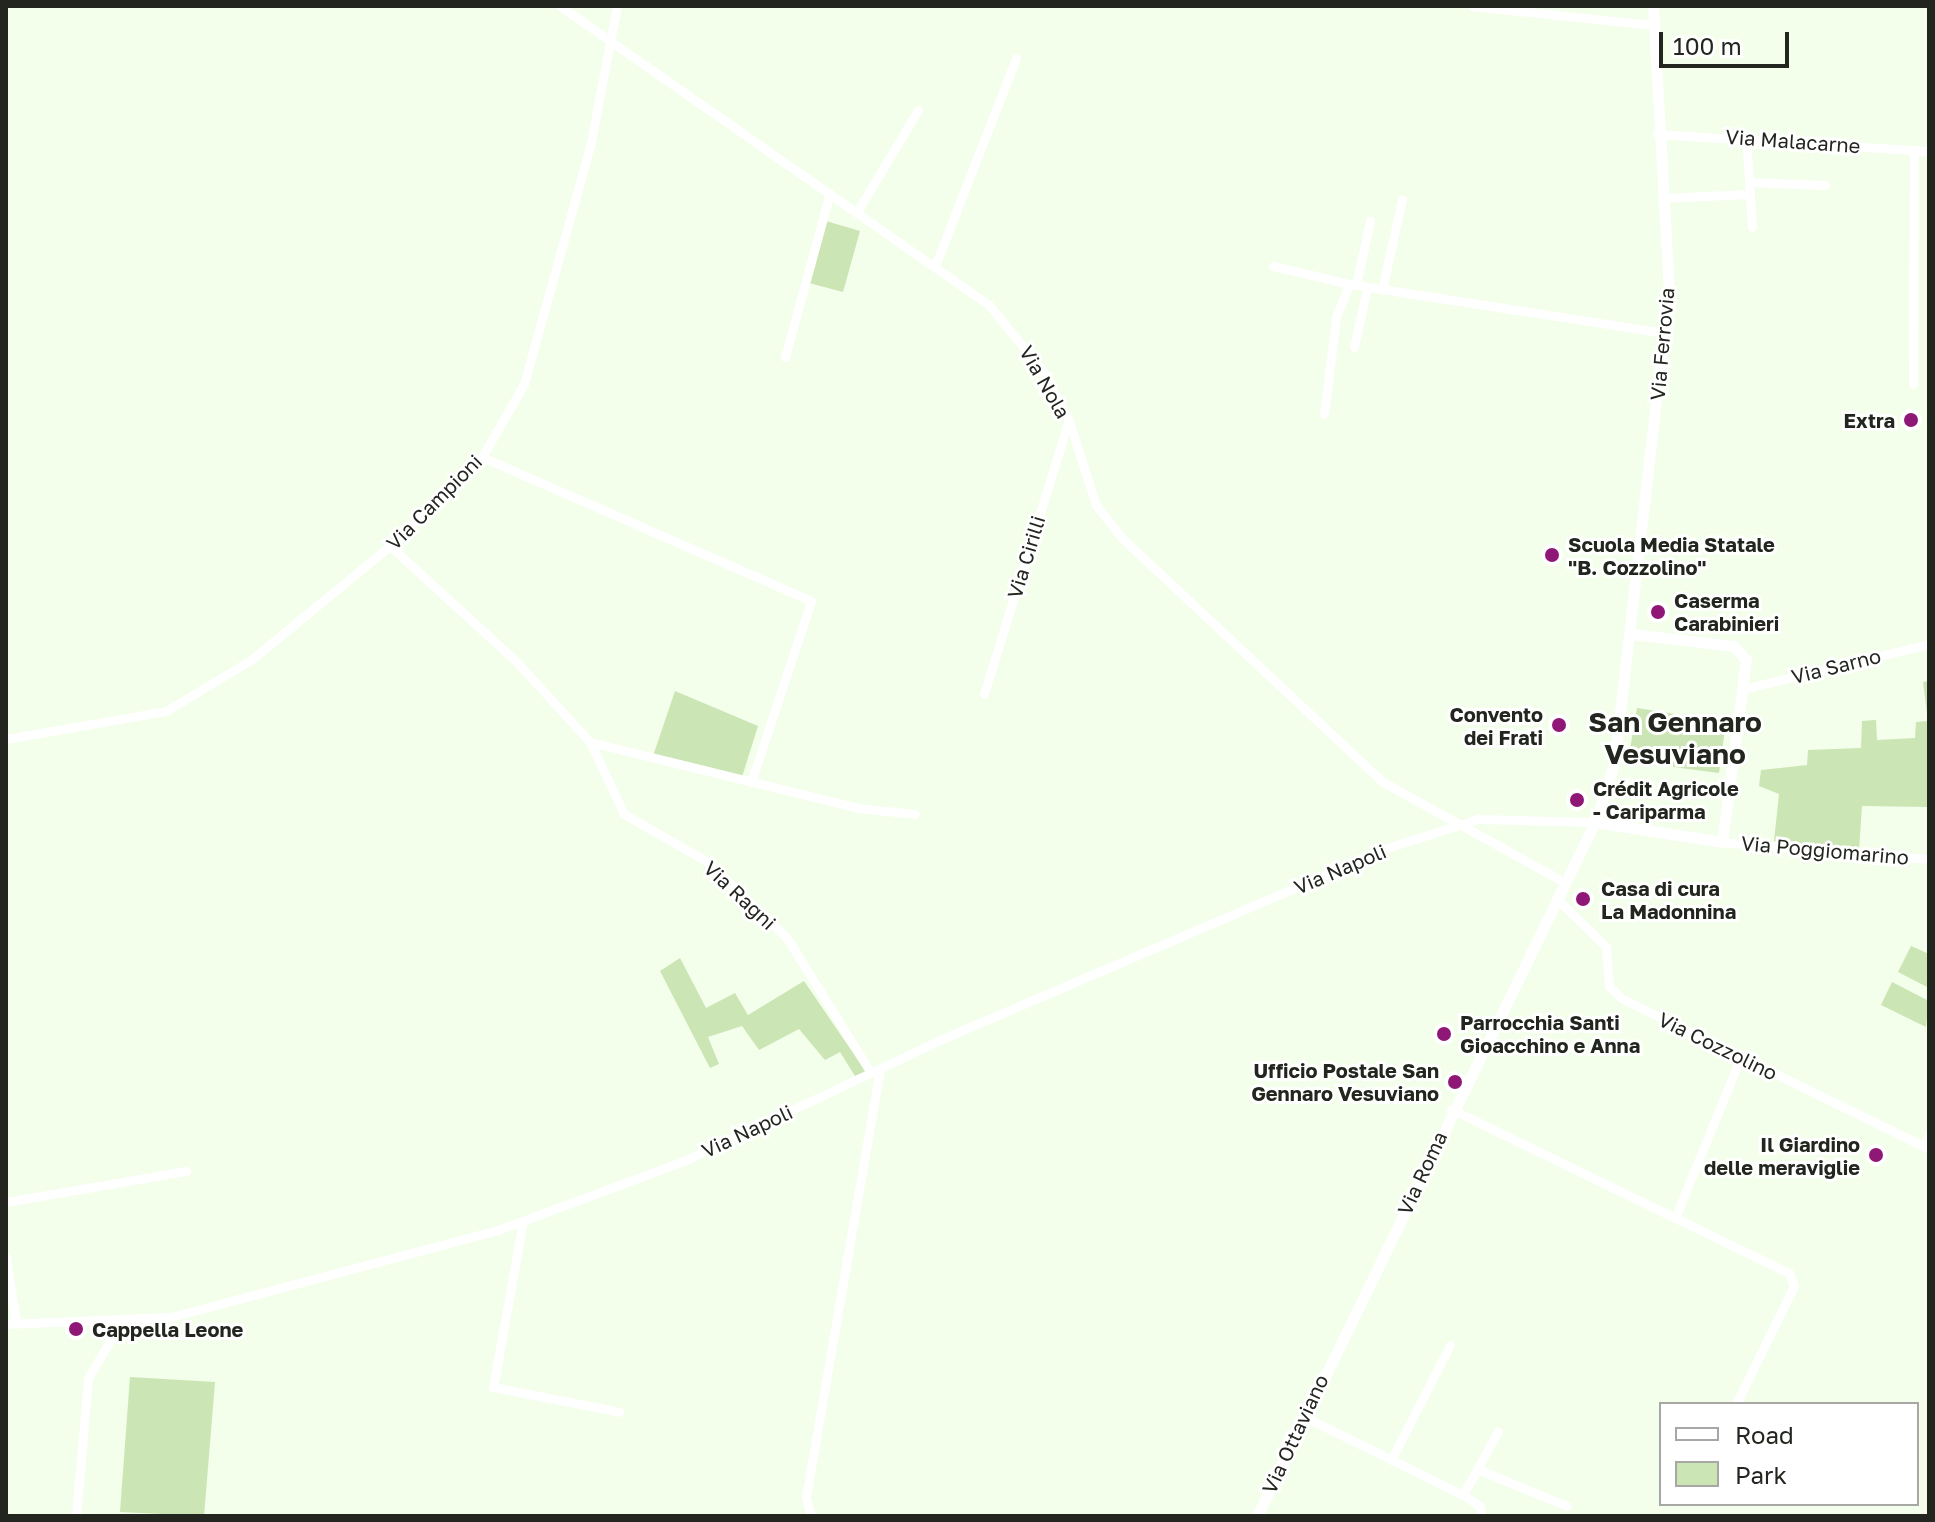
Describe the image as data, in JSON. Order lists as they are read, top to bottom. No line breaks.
{"streets":{"main road":["Via Ferrovia","Via Roma","Via Ottaviano"],"street":["Via Malacarne","Via Nola","Via Campioni","Via Cirilli","Via Sarno","Via Poggiomarino","Via Napoli","Via Ragni","Via Cozzolino"]},"crossings":[["Via Malacarne","Via Ferrovia"],["Via Ferrovia","Via Napoli"],["Via Ferrovia","Via Roma"],["Via Nola","Via Campioni"],["Via Nola","Via Cirilli"],["Via Nola","Via Napoli"],["Via Nola","Via Roma"],["Via Campioni","Via Ragni"],["Via Napoli","Via Ragni"],["Via Napoli","Via Roma"],["Via Cozzolino","Via Roma"],["Via Roma","Via Ottaviano"]],"districts":["San Gennaro Vesuviano"],"places":["Extra","Scuola Media Statale \"B. Cozzolino\"","Caserma Carabinieri","Convento dei Frati","Crédit Agricole - Cariparma","Casa di cura La Madonnina","Parrocchia Santi Gioacchino e Anna","Ufficio Postale San Gennaro Vesuviano","Il Giardino delle meraviglie","Cappella Leone"],"legend":["Road","Park"],"scale_bar":"100 m"}
